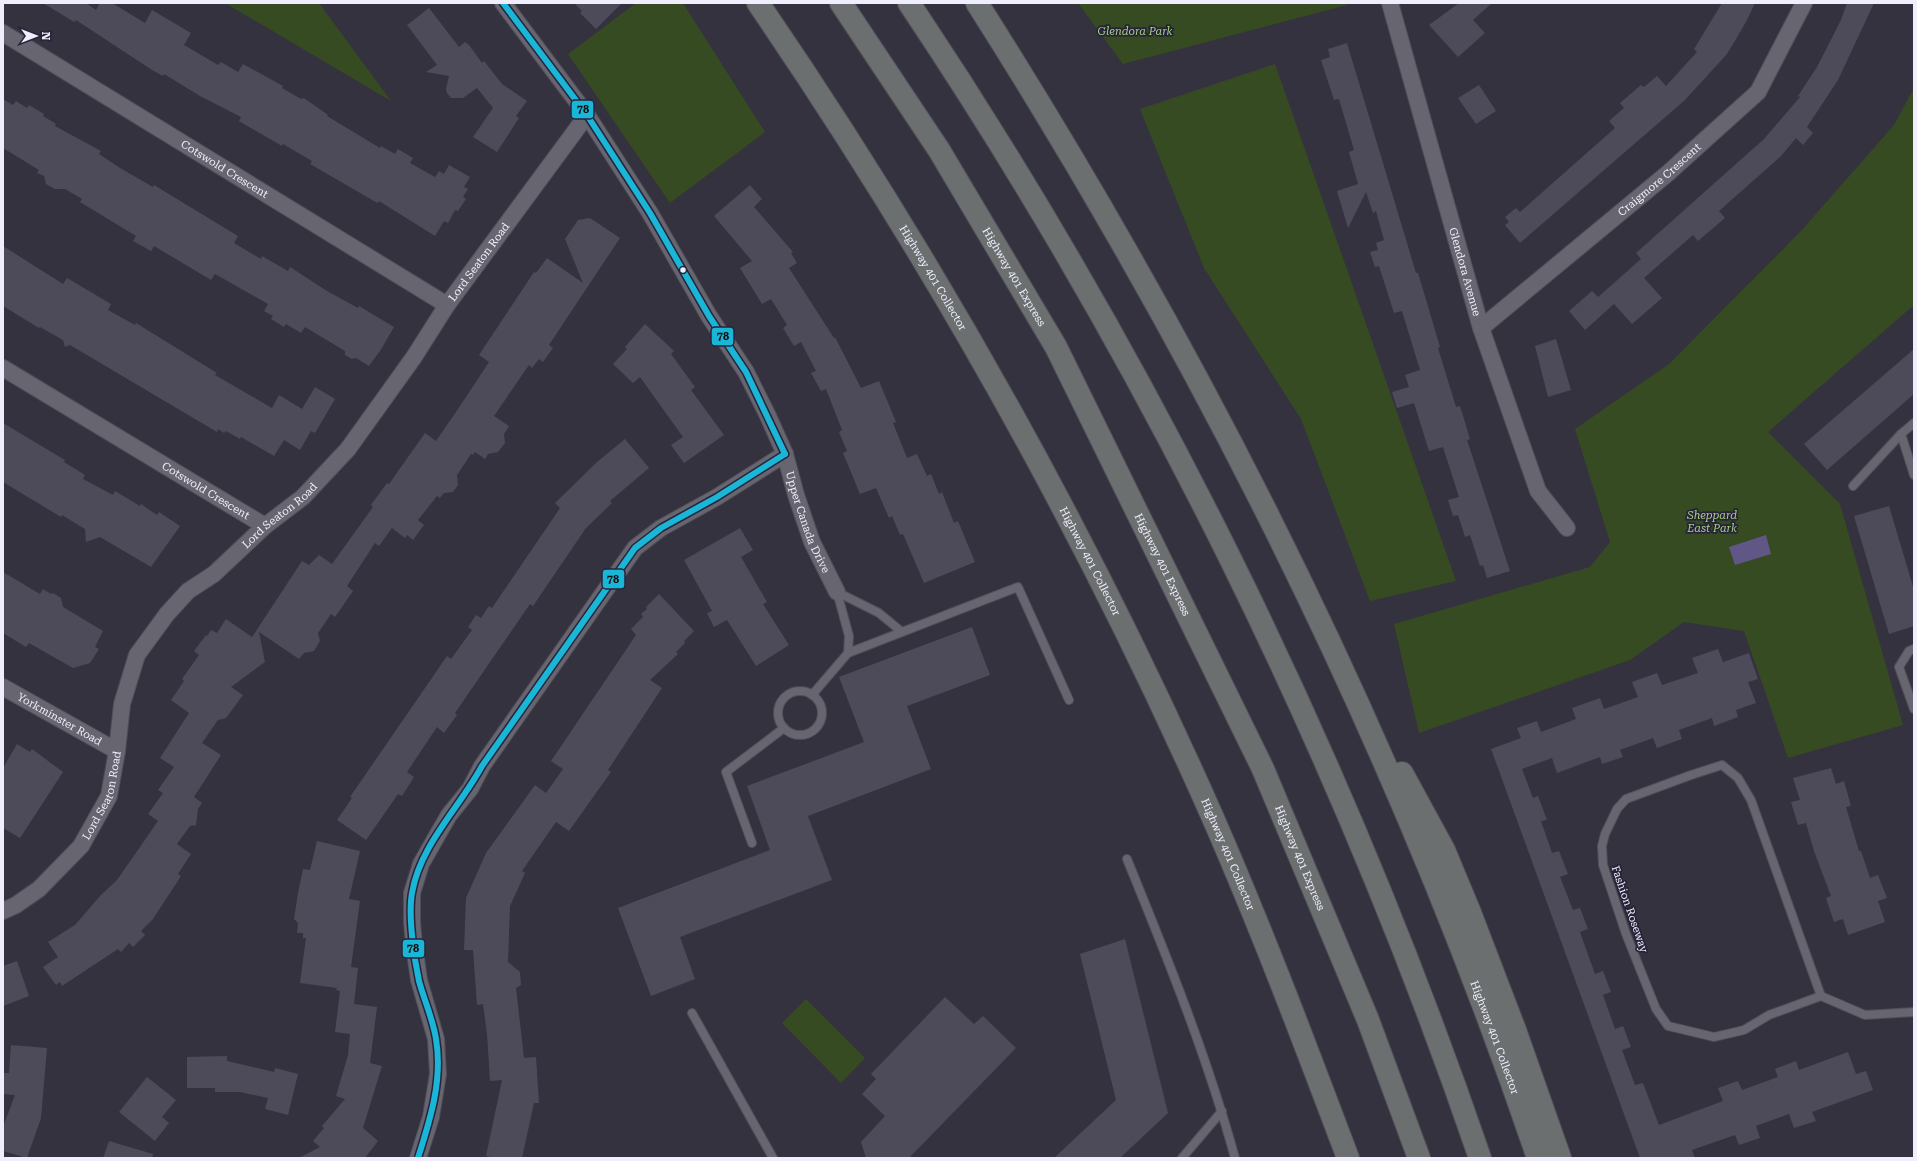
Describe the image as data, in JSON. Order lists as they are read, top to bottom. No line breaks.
{"streets":{"highway":["Highway 401 Express","Highway 401 Collector"],"street":["Cotswold Crescent","Craigmore Crescent","Lord Seaton Road","Glendora Avenue","Upper Canada Drive","Yorkminster Road"],"lane":["Fashion Roseway"]},"crossings":[["Cotswold Crescent","Lord Seaton Road"],["Craigmore Crescent","Glendora Avenue"],["Lord Seaton Road","Upper Canada Drive"],["Lord Seaton Road","Yorkminster Road"]],"parks":["Glendora Park","Sheppard East Park"],"lines":["transit line 78"],"north":"right"}
